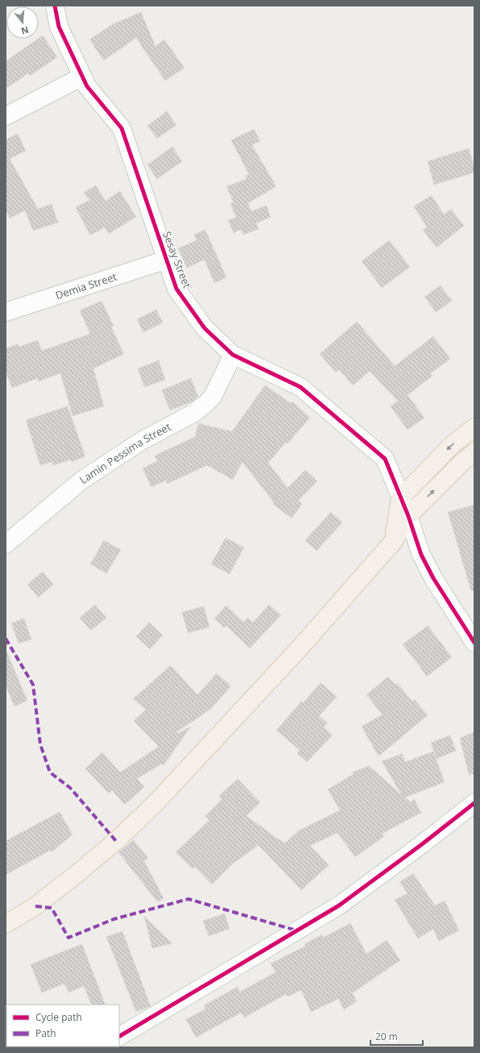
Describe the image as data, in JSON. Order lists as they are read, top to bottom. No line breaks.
{"streets":{"street":["Sesay Street","Demia Street","Lamin Pessima Street"]},"crossings":[["Sesay Street","Demia Street"],["Sesay Street","Lamin Pessima Street"]],"legend":["Cycle path","Path"],"scale_bar":"20 m","north":"bottom"}
